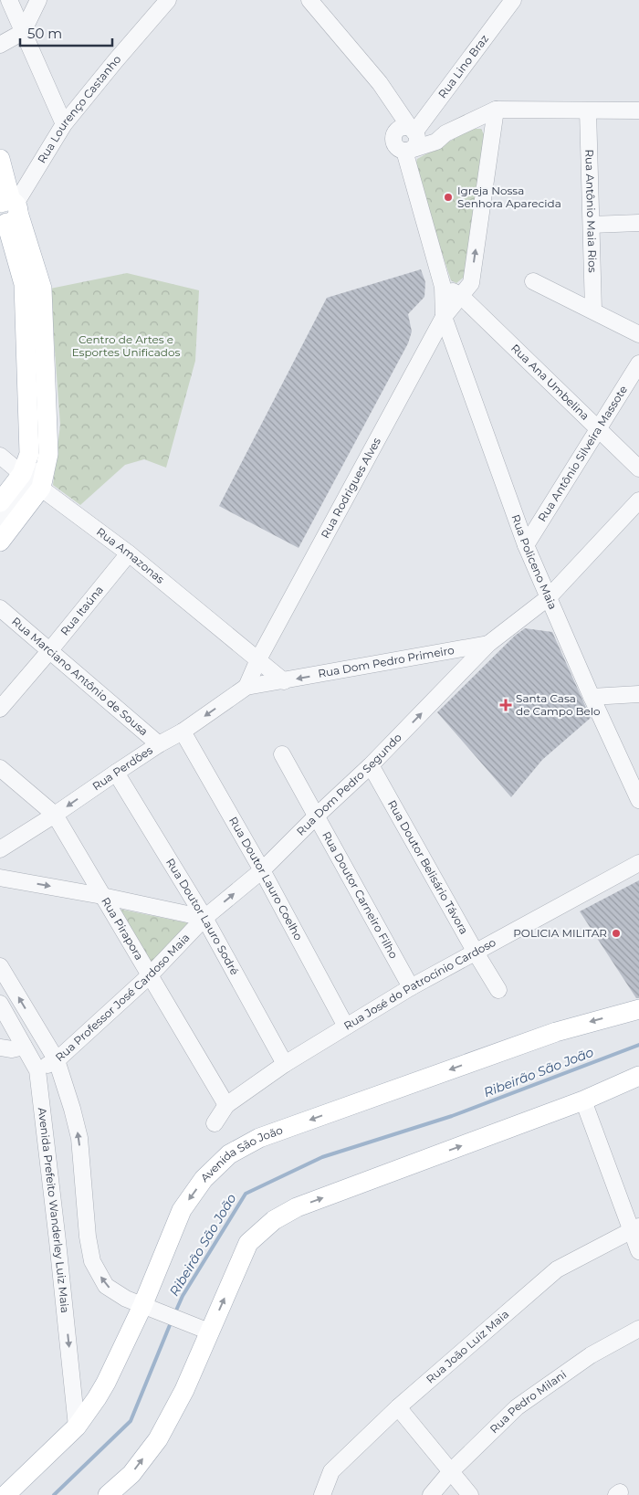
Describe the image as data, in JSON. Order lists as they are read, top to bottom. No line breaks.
{"streets":{"main road":["Avenida São João"],"street":["Rua Lino Braz","Rua Lourenço Castanho","Rua Antônio Maia Rios","Rua Ana Umbelina","Rua Antônio Silveira Massote","Rua Rodrigues Alves","Rua Amazonas","Rua Policeno Maia","Rua Itaúna","Rua Dom Pedro Primeiro","Rua Marciano Antônio de Sousa","Rua Perdões","Rua Dom Pedro Segundo","Rua Doutor Belisário Távora","Rua Doutor Lauro Coelho","Rua Doutor Carneiro Filho","Rua Doutor Lauro Sodré","Rua Pirapora","Rua José do Patrocínio Cardoso","Rua Professor José Cardoso Maia","Avenida Prefeito Wanderley Luiz Maia","Rua João Luiz Maia","Rua Pedro Milani"]},"crossings":[["Rua Ana Umbelina","Rua Antônio Silveira Massote"],["Rua Ana Umbelina","Rua Rodrigues Alves"],["Rua Antônio Silveira Massote","Rua Policeno Maia"],["Rua Rodrigues Alves","Rua Amazonas"],["Rua Rodrigues Alves","Rua Policeno Maia"],["Rua Amazonas","Rua Itaúna"],["Rua Policeno Maia","Rua Dom Pedro Segundo"],["Rua Itaúna","Rua Marciano Antônio de Sousa"],["Rua Dom Pedro Primeiro","Rua Perdões"],["Rua Dom Pedro Primeiro","Rua Dom Pedro Segundo"],["Rua Marciano Antônio de Sousa","Rua Perdões"],["Rua Perdões","Rua Doutor Lauro Coelho"],["Rua Perdões","Rua Doutor Lauro Sodré"],["Rua Perdões","Rua Pirapora"],["Rua Dom Pedro Segundo","Rua Doutor Belisário Távora"],["Rua Dom Pedro Segundo","Rua Doutor Lauro Coelho"],["Rua Dom Pedro Segundo","Rua Doutor Carneiro Filho"],["Rua Dom Pedro Segundo","Rua Doutor Lauro Sodré"],["Rua Dom Pedro Segundo","Rua Professor José Cardoso Maia"],["Rua Doutor Belisário Távora","Rua José do Patrocínio Cardoso"],["Rua Doutor Lauro Coelho","Rua José do Patrocínio Cardoso"],["Rua Doutor Carneiro Filho","Rua José do Patrocínio Cardoso"],["Rua Doutor Lauro Sodré","Rua José do Patrocínio Cardoso"],["Rua Doutor Lauro Sodré","Rua Professor José Cardoso Maia"],["Rua Pirapora","Rua José do Patrocínio Cardoso"],["Rua Pirapora","Rua Professor José Cardoso Maia"],["Rua Professor José Cardoso Maia","Avenida Prefeito Wanderley Luiz Maia"],["Avenida São João","Avenida Prefeito Wanderley Luiz Maia"]],"one_way":["Rua Dom Pedro Primeiro","Rua Perdões"],"water":["Ribeirão São João"],"parks":["Centro de Artes e Esportes Unificados"],"places":{"other":["Igreja Nossa Senhora Aparecida","POLICIA MILITAR"],"health":["Santa Casa de Campo Belo"]},"scale_bar":"50 m"}
